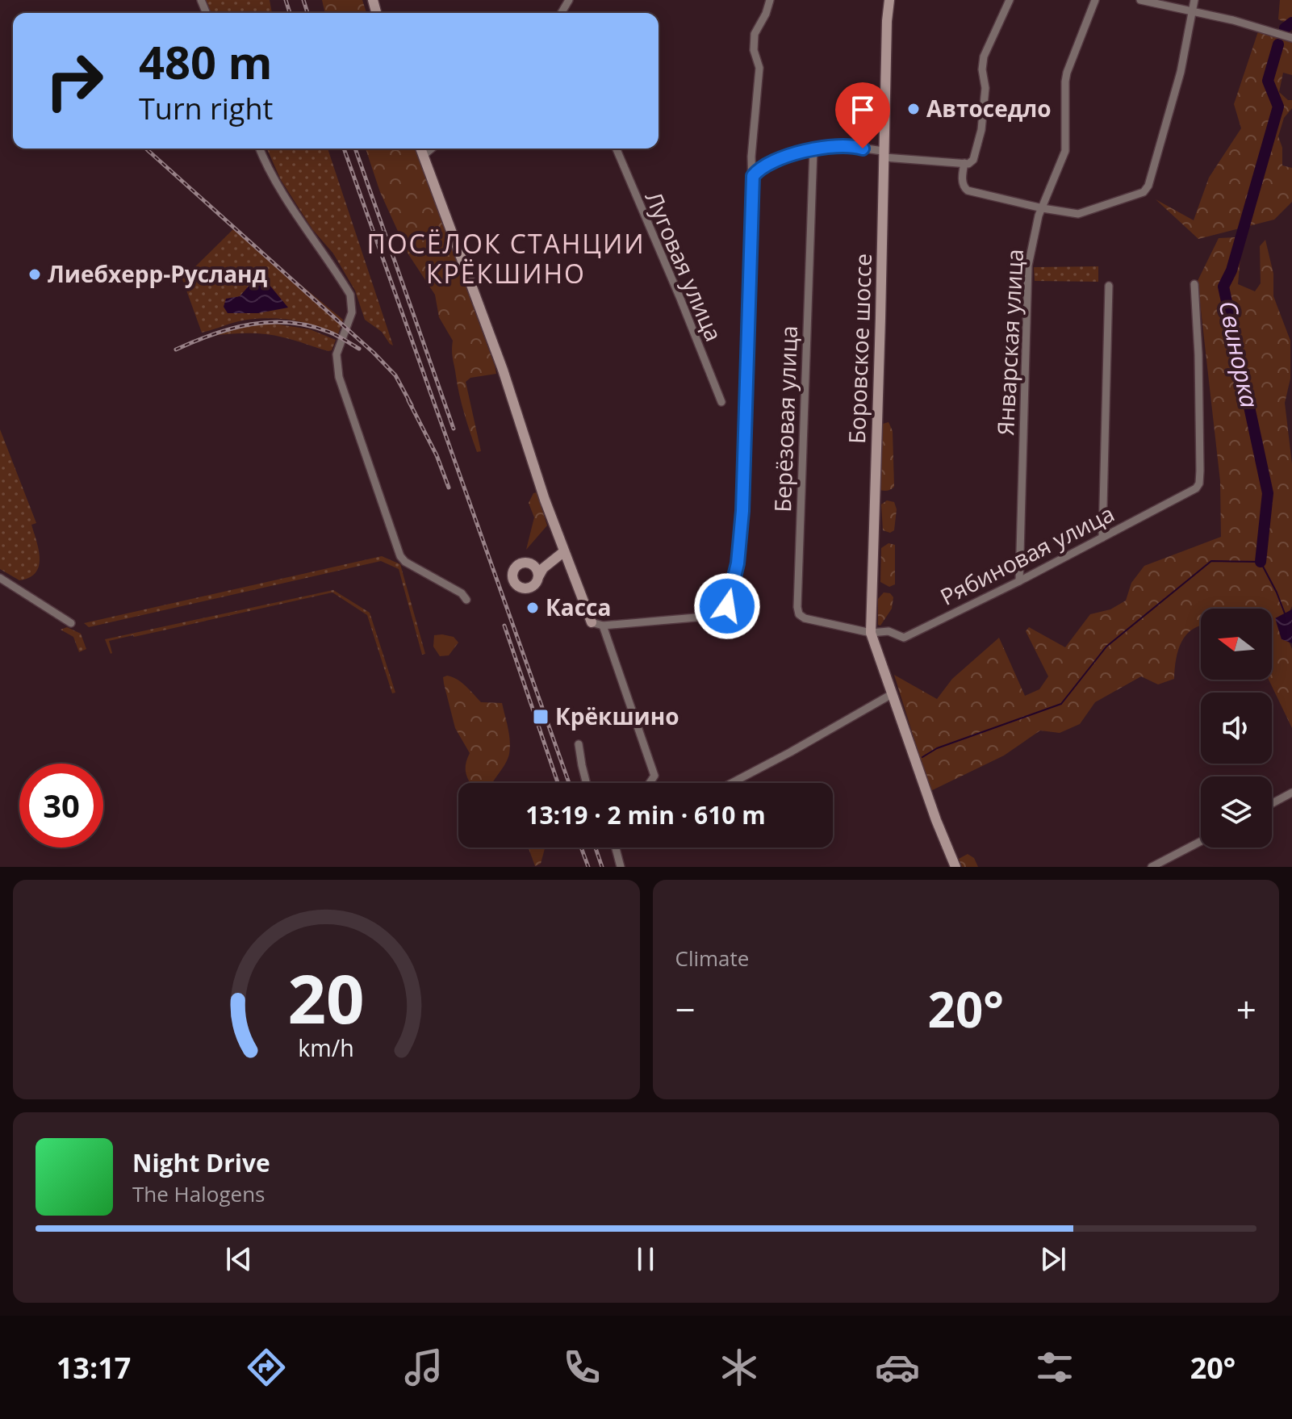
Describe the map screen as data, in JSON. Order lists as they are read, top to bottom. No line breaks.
{"streets":{"main road":["Боровское шоссе"],"street":["Луговая улица","Январская улица","Берёзовая улица","Рябиновая улица"]},"crossings":[["Январская улица","Рябиновая улица"],["Боровское шоссе","Берёзовая улица"],["Боровское шоссе","Рябиновая улица"],["Берёзовая улица","Рябиновая улица"]],"districts":["ПОСЁЛОК СТАНЦИИ КРЁКШИНО"],"water":["Свинорка"],"places":{"other":["Автоседло","Лиебхерр-Русланд","Касса"],"transit":["Крёкшино"]},"north":"left","page":{"turn":["480 m","Turn right"],"limit":"30","trip":"13:19 · 2 min · 610 m","tile":"Climate","heat":["−","20°","+"],"song":["Night Drive","The Halogens"],"tabs":["13:17","20°"],"gauge":["20","km/h"]}}
